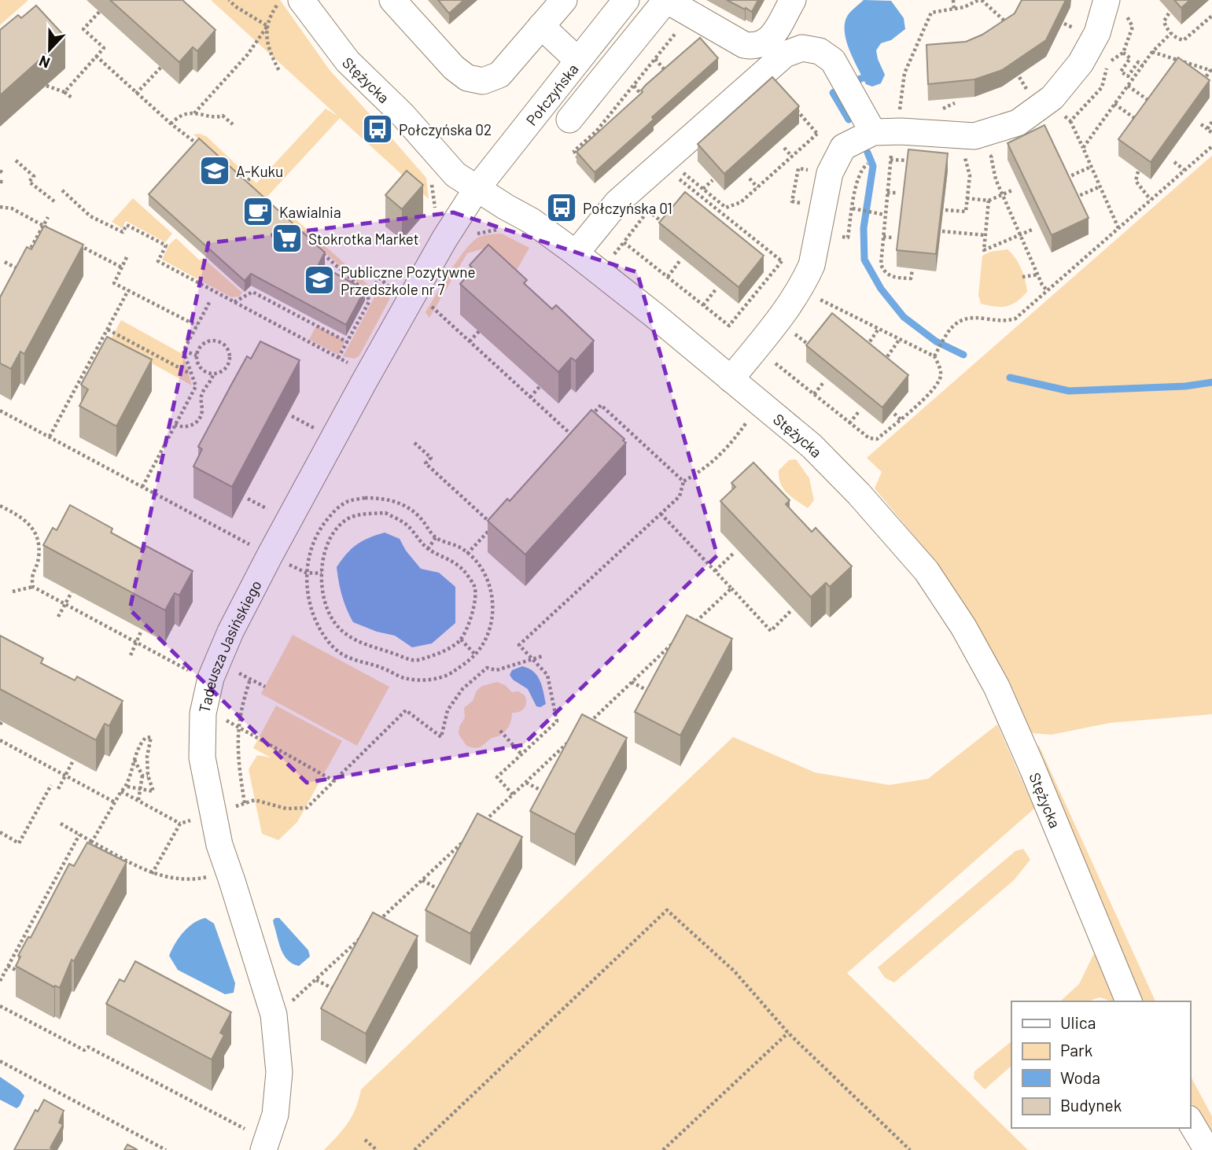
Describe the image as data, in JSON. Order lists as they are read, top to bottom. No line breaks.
{"streets":{"street":["Stężycka","Połczyńska","Tadeusza Jasińskiego"]},"crossings":[["Stężycka","Połczyńska"],["Stężycka","Tadeusza Jasińskiego"],["Połczyńska","Tadeusza Jasińskiego"]],"places":{"bus stop":["Połczyńska 02","Połczyńska 01"],"school or university":["A-Kuku","Publiczne Pozytywne Przedszkole nr 7"],"cafe":["Kawialnia"],"supermarket":["Stokrotka Market"]},"legend":["Ulica","Park","Woda","Budynek"],"north":"bottom"}
